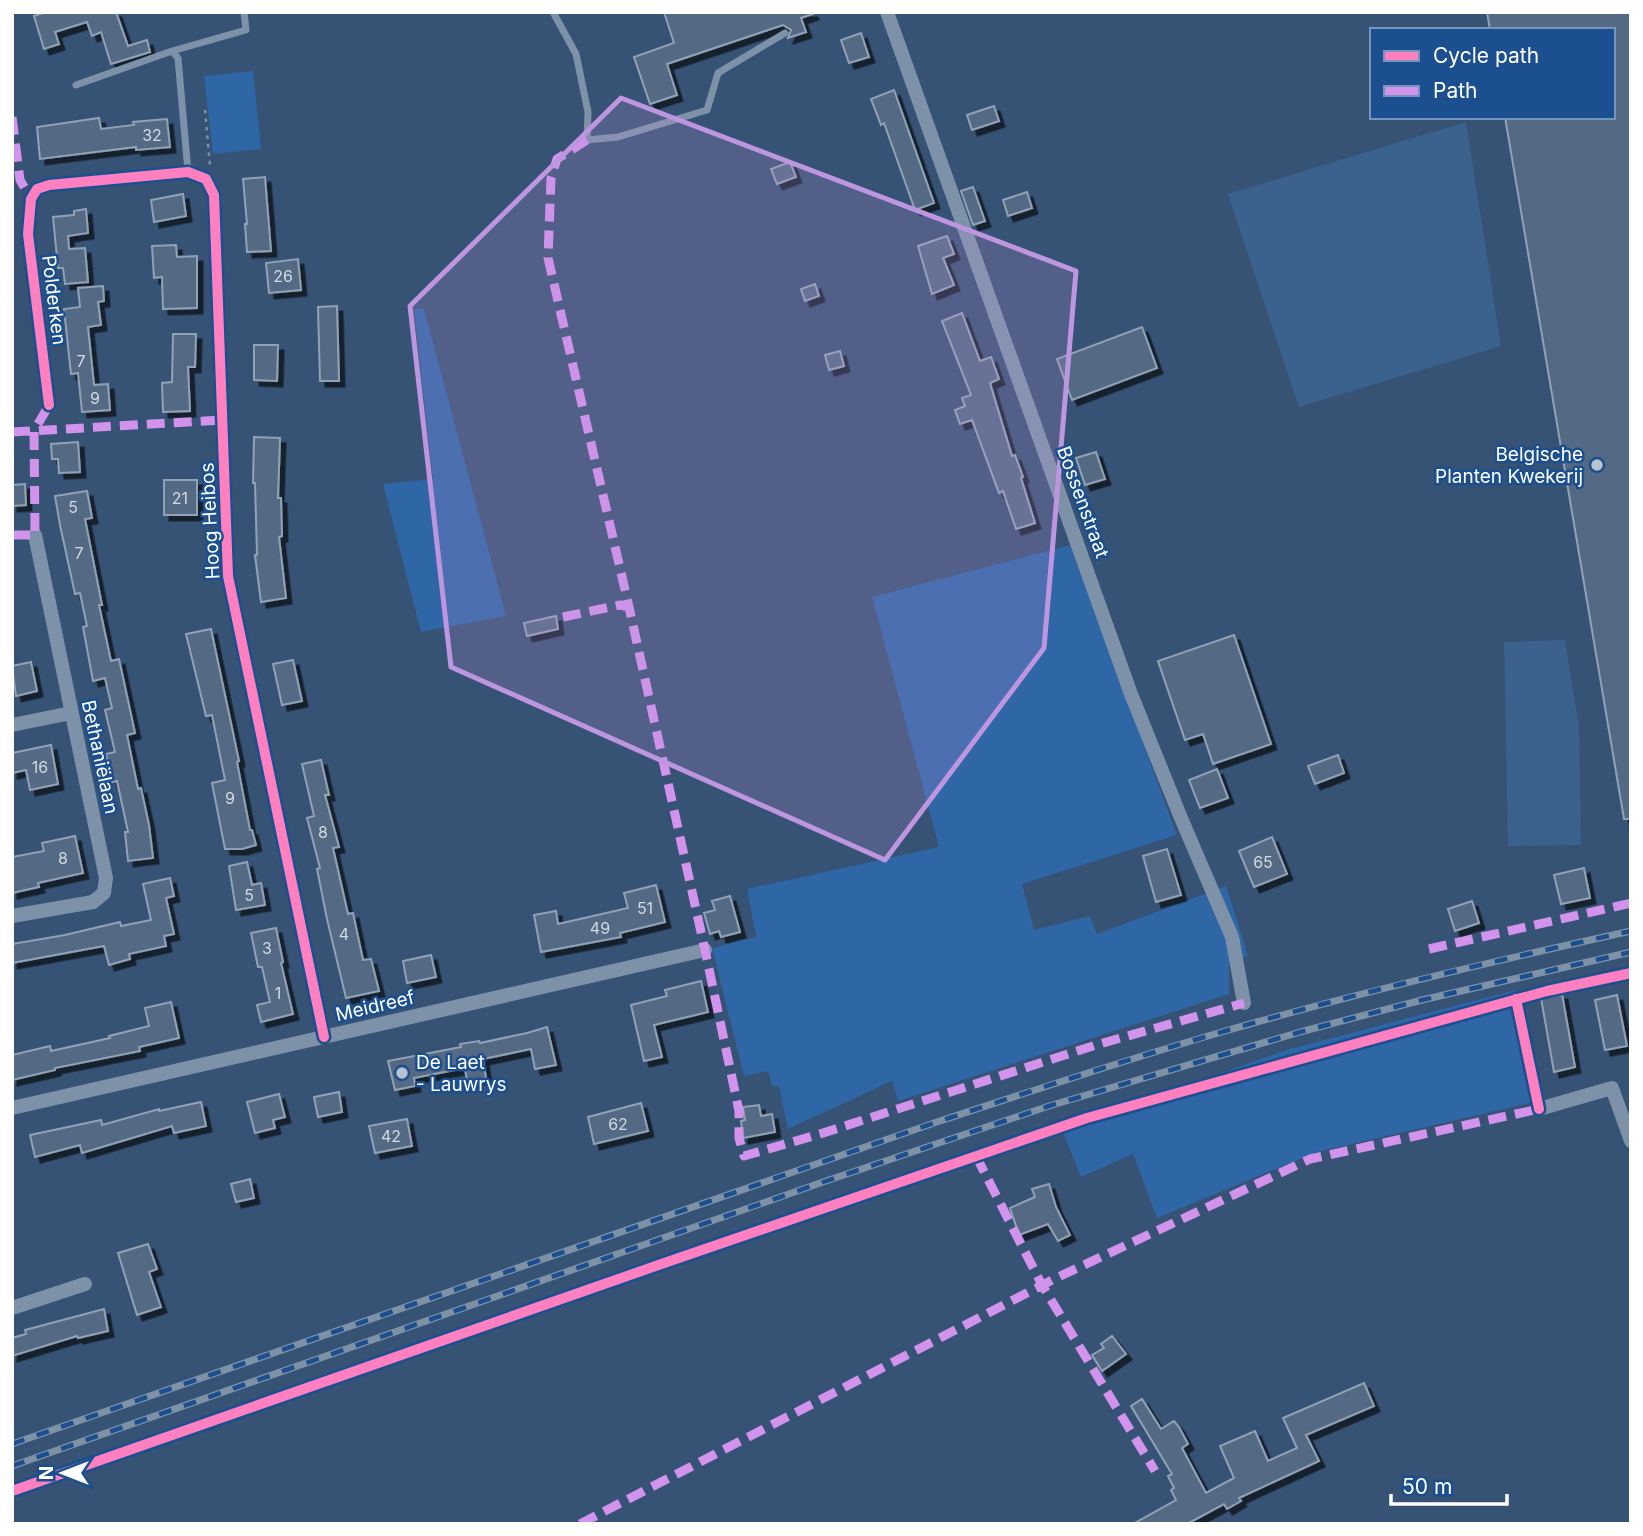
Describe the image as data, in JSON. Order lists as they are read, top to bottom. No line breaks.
{"streets":{"street":["Polderken","Bossenstraat","Hoog Heibos","Bethaniëlaan","Meidreef"]},"crossings":[["Hoog Heibos","Meidreef"]],"places":["Belgische Planten Kwekerij","De Laet - Lauwrys"],"house_numbers":["32","26","7","9","21","5","7","16","9","8","8","65","5","51","49","4","3","1","62","42"],"legend":["Cycle path","Path"],"scale_bar":"50 m","north":"left"}
